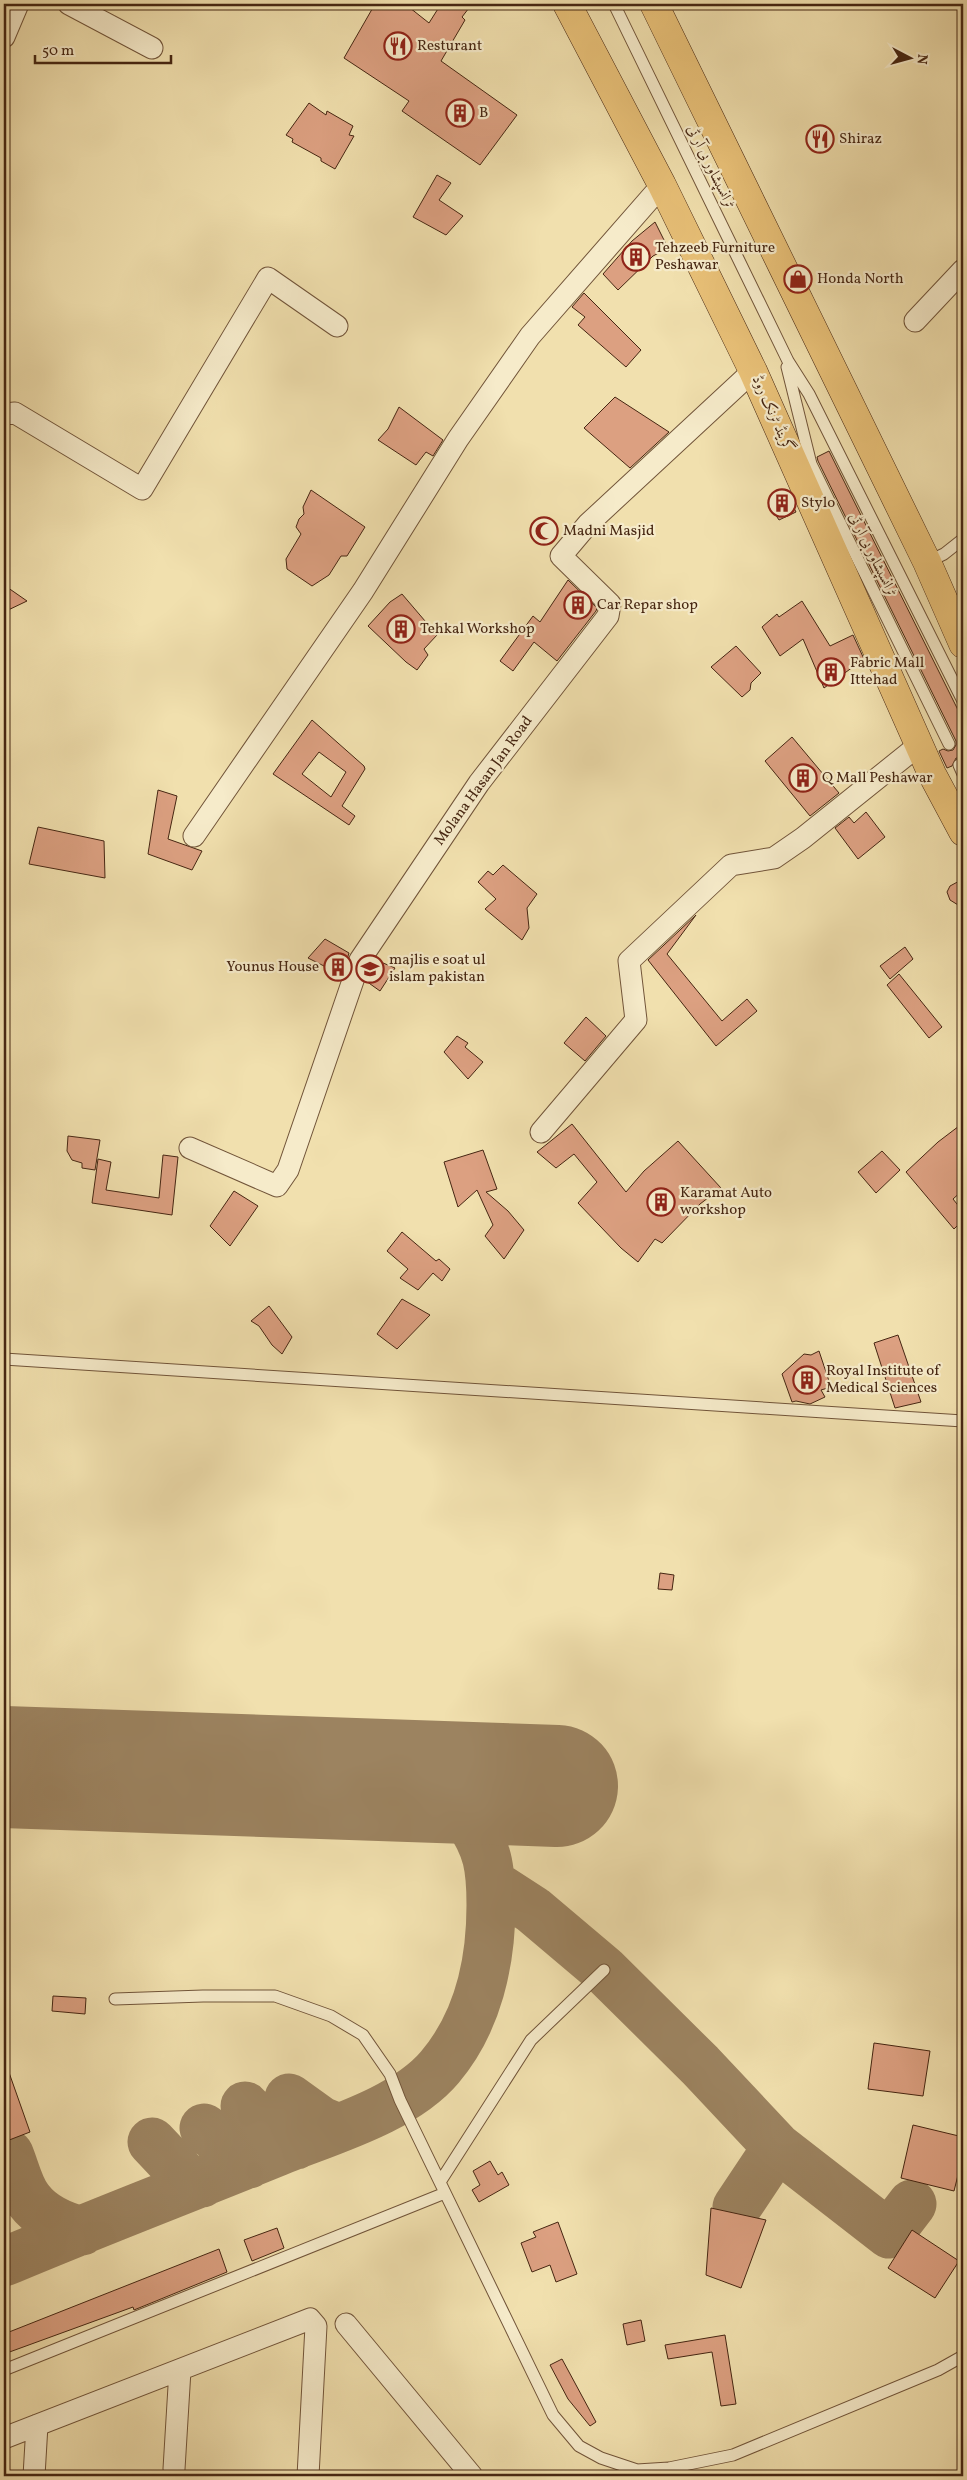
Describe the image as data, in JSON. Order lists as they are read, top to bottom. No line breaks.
{"streets":{"highway":["گرینڈ ٹرنک روڈ"],"street":["Molana Hasan Jan Road"],"lane":["ٹرانسپشاور بی آر ٹی"]},"crossings":[["گرینڈ ٹرنک روڈ","Molana Hasan Jan Road"]],"places":{"restaurant":["Resturant","Shiraz"],"building":["B","Tehzeeb Furniture Peshawar","Stylo","Car Repar shop","Tehkal Workshop","Fabric Mall Ittehad","Q Mall Peshawar","Younus House","Karamat Auto workshop","Royal Institute of Medical Sciences"],"shop":["Honda North"],"mosque":["Madni Masjid"],"school or university":["majlis e soat ul islam pakistan"]},"scale_bar":"50 m","north":"right"}
